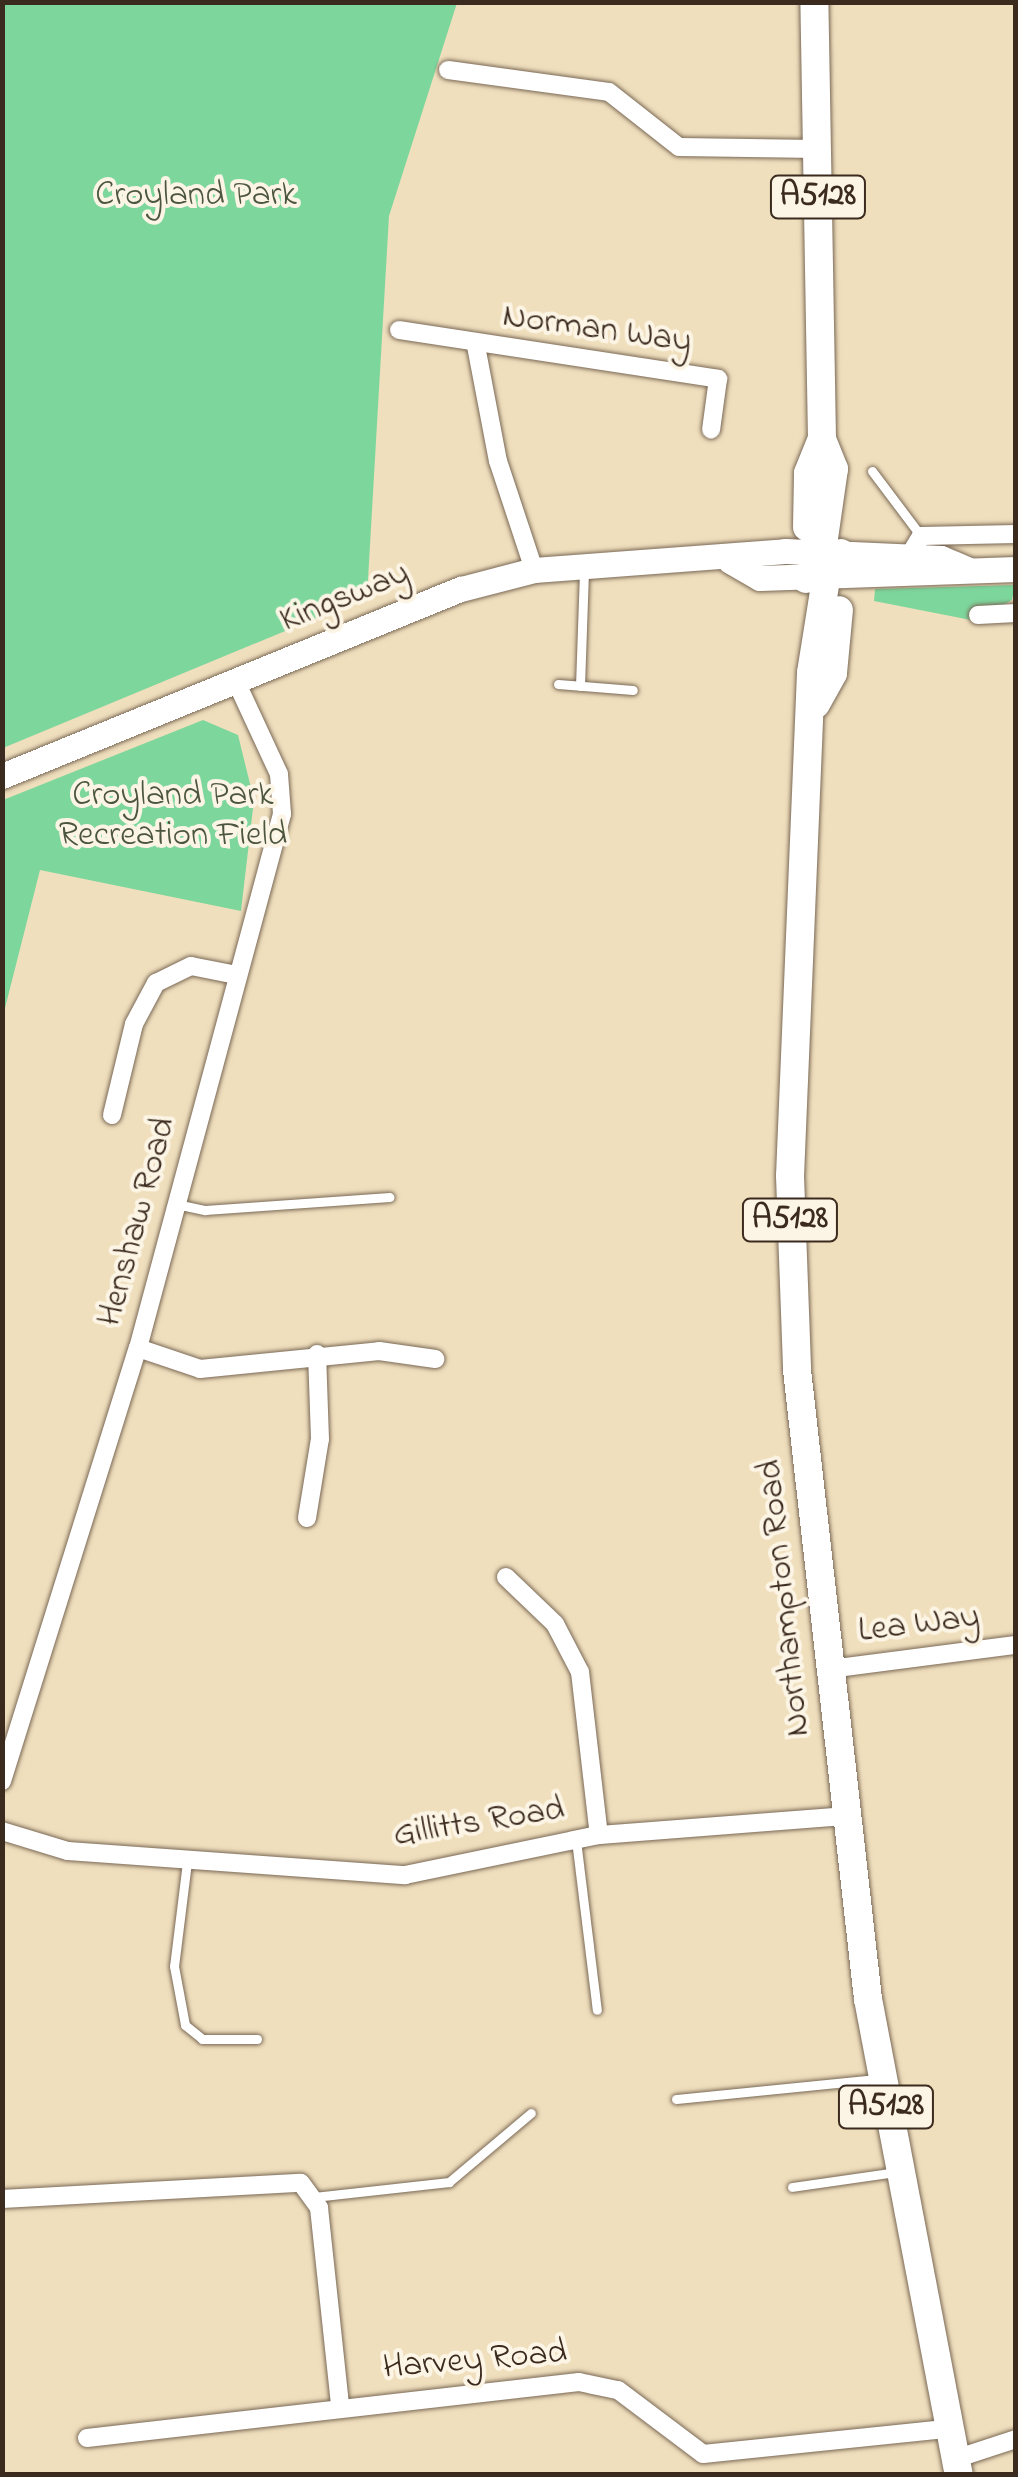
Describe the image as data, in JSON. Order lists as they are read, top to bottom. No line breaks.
{"streets":{"main road":["A5128","Northampton Road"],"street":["Norman Way","Kingsway","Henshaw Road","Lea Way","Gillitts Road","Harvey Road"]},"crossings":[["Norman Way","Kingsway"],["Kingsway","Henshaw Road"],["Kingsway","Northampton Road"],["Northampton Road","Lea Way"],["Northampton Road","Gillitts Road"],["Northampton Road","Harvey Road"]],"parks":["Croyland Park","Croyland Park Recreation Field"]}
